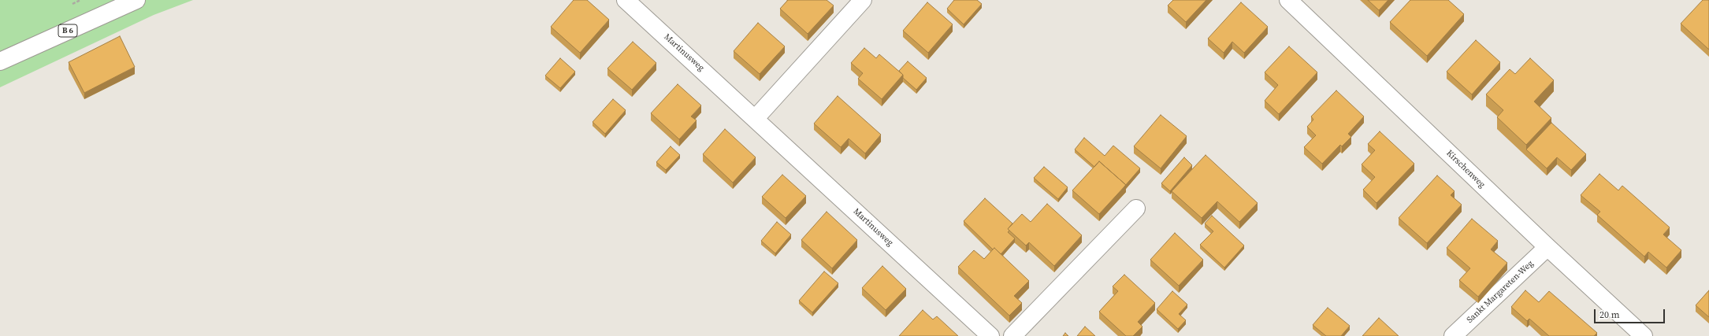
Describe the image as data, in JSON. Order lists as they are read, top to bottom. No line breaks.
{"streets":{"street":["B 6","Martinusweg","Kirschenweg","Sankt Margareten-Weg"]},"crossings":[["Kirschenweg","Sankt Margareten-Weg"]],"scale_bar":"20 m"}
